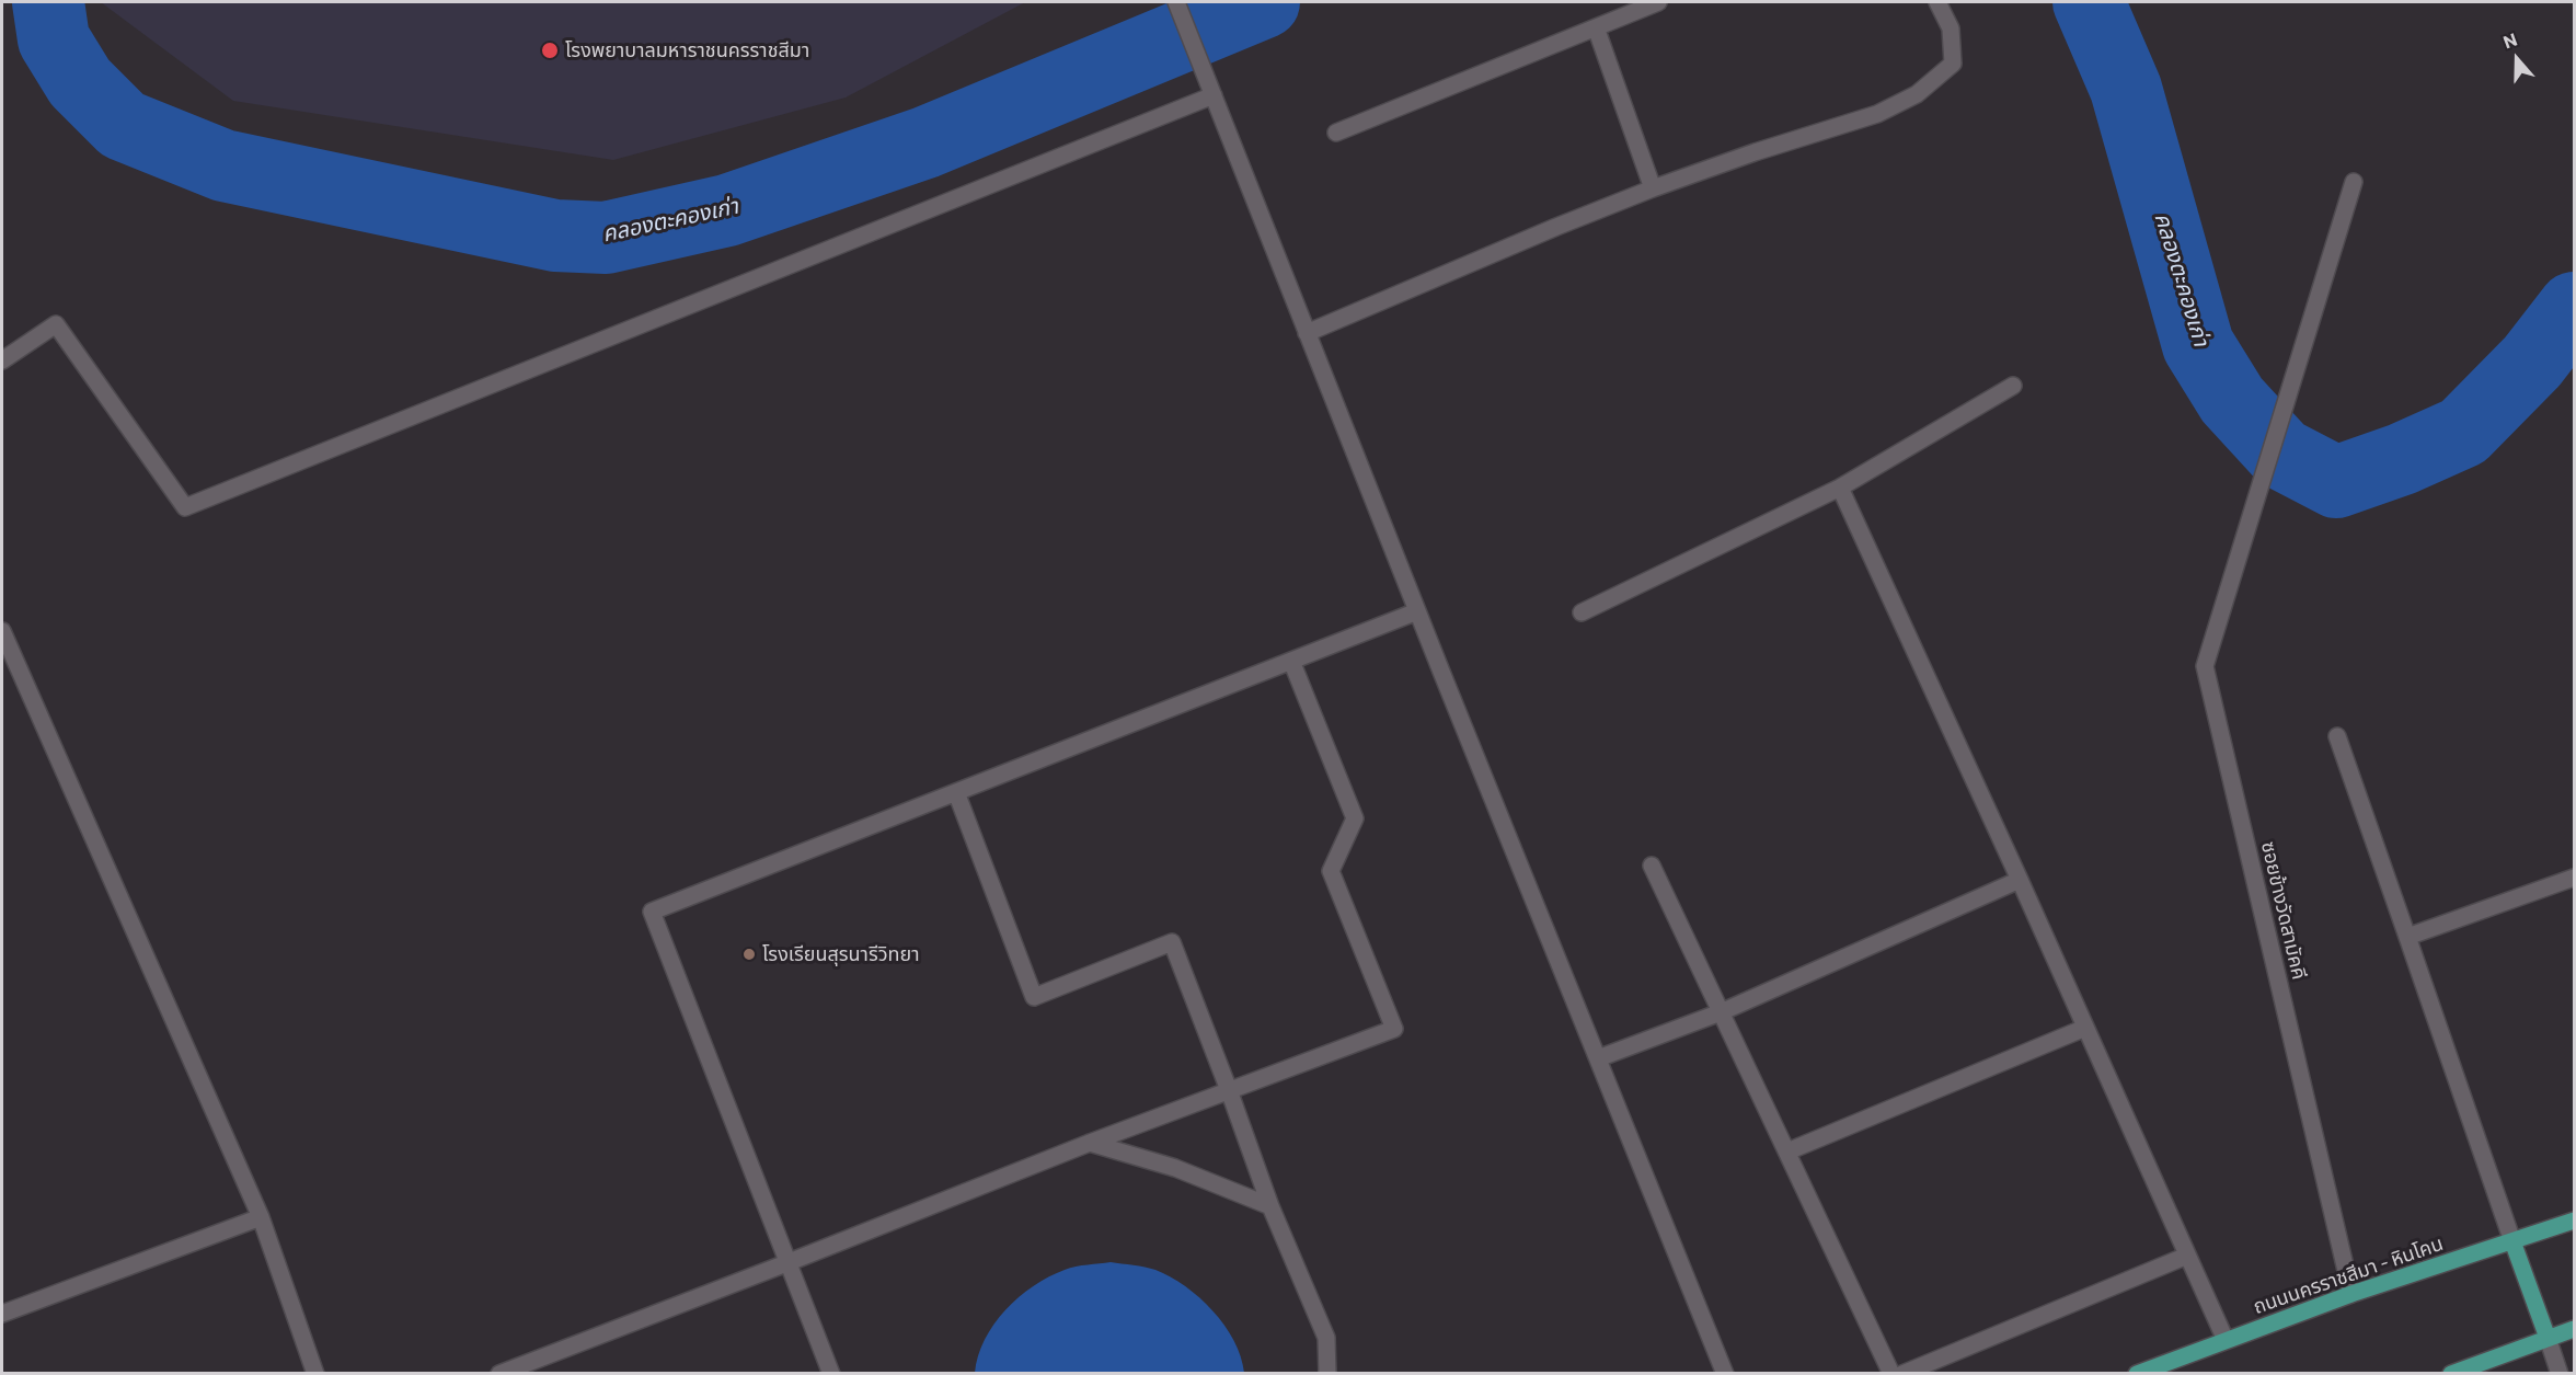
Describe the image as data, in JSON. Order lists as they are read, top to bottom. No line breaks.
{"streets":{"main road":["ถนนนครราชสีมา - หินโคน"],"street":["ซอยข้างวัดสามัคคี"]},"crossings":[["ซอยข้างวัดสามัคคี","ถนนนครราชสีมา - หินโคน"]],"water":["คลองตะคองเก่า"],"places":["โรงพยาบาลมหาราชนครราชสีมา","โรงเรียนสุรนารีวิทยา"],"north":"top"}
